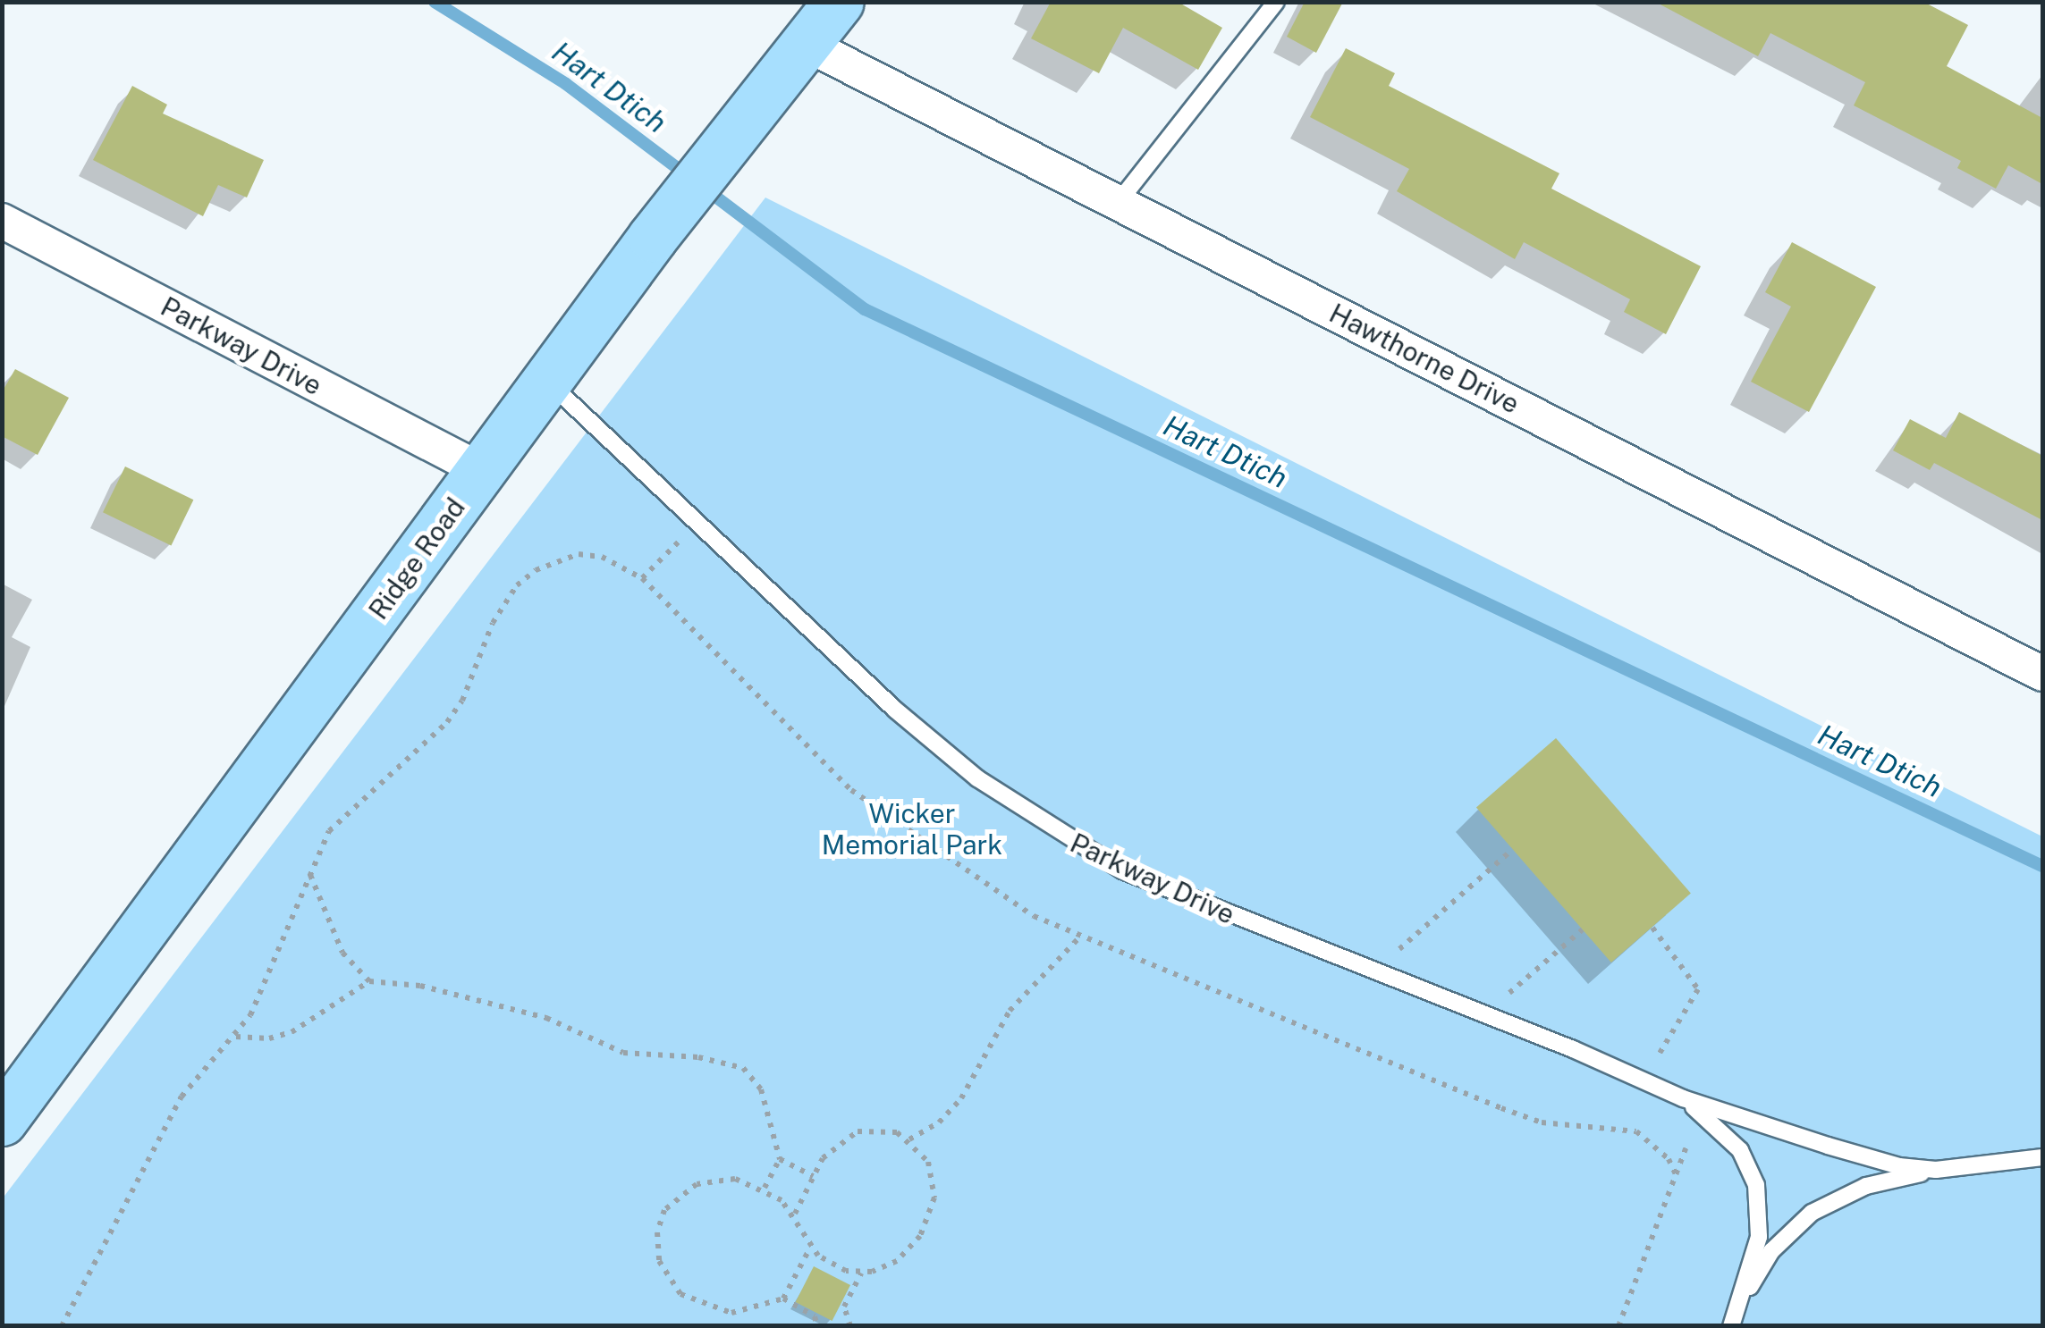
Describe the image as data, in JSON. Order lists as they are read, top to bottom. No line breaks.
{"streets":{"main road":["Ridge Road"],"street":["Parkway Drive","Hawthorne Drive"]},"crossings":[["Parkway Drive","Ridge Road"],["Hawthorne Drive","Ridge Road"]],"water":["Hart Dtich"],"parks":["Wicker Memorial Park"]}
